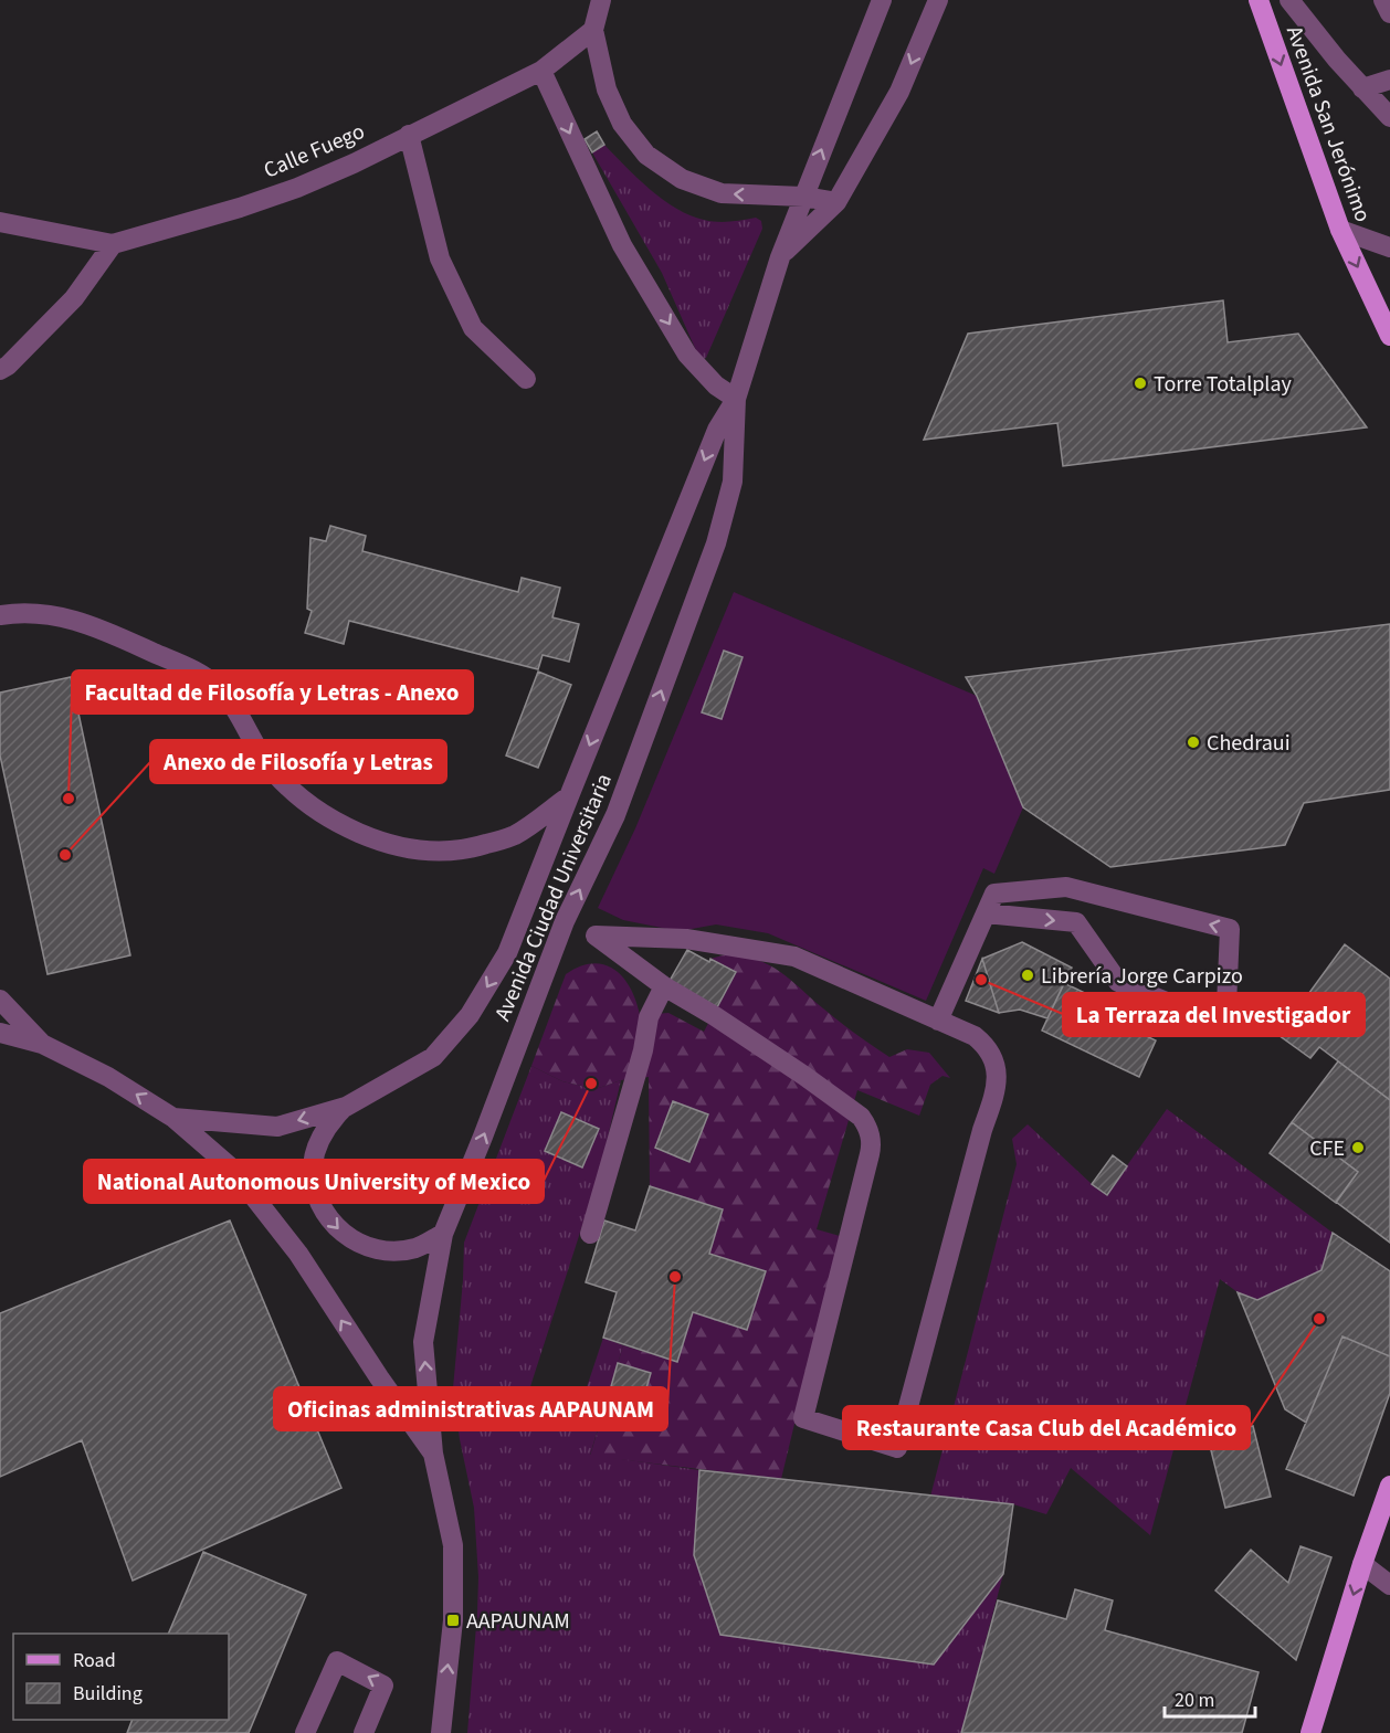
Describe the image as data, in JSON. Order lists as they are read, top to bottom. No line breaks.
{"streets":{"main road":["Avenida San Jerónimo"],"street":["Calle Fuego","Avenida Ciudad Universitaria"]},"one_way":["Avenida San Jerónimo"],"places":{"other":["Torre Totalplay","Chedraui","Facultad de Filosofía y Letras - Anexo","Anexo de Filosofía y Letras","Librería Jorge Carpizo","La Terraza del Investigador","National Autonomous University of Mexico","CFE","Oficinas administrativas AAPAUNAM","Restaurante Casa Club del Académico"],"transit":["AAPAUNAM"]},"legend":["Road","Building"],"scale_bar":"20 m"}
